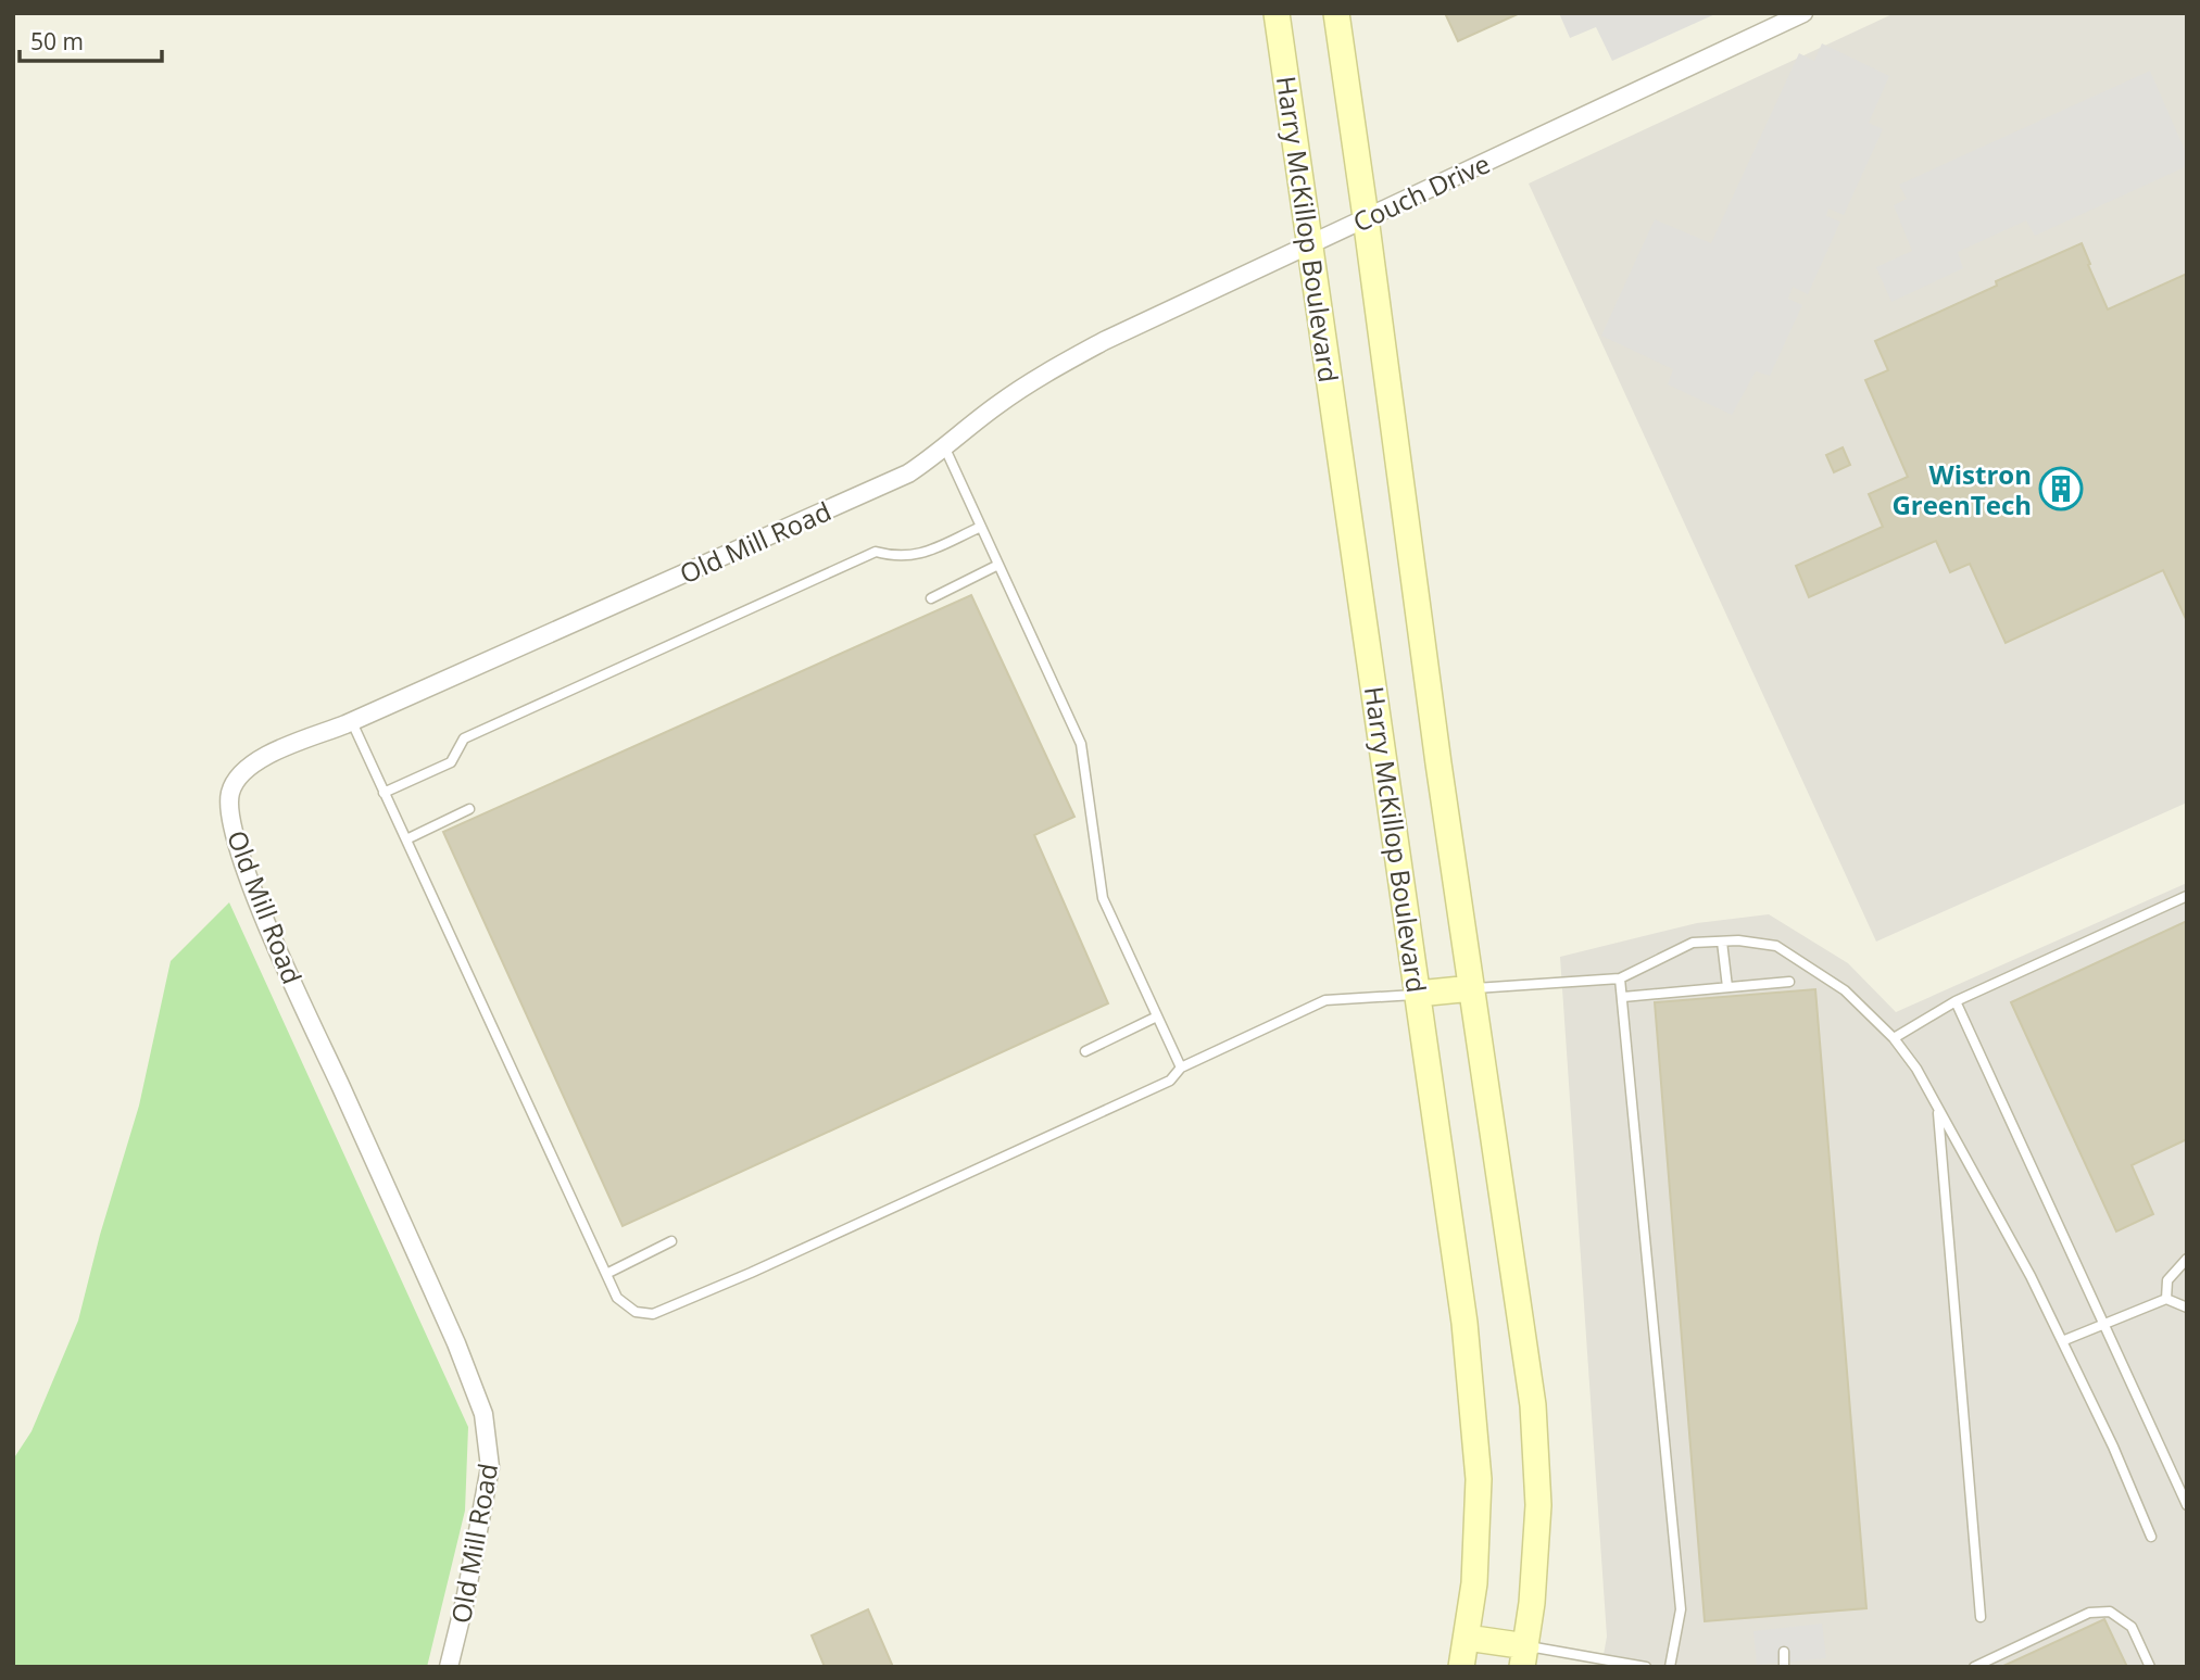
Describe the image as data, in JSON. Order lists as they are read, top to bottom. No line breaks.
{"streets":{"main road":["Harry McKillop Boulevard"],"street":["Couch Drive","Old Mill Road"]},"crossings":[["Couch Drive","Harry McKillop Boulevard"],["Couch Drive","Old Mill Road"]],"places":{"building":["Wistron GreenTech"]},"scale_bar":"50 m"}
